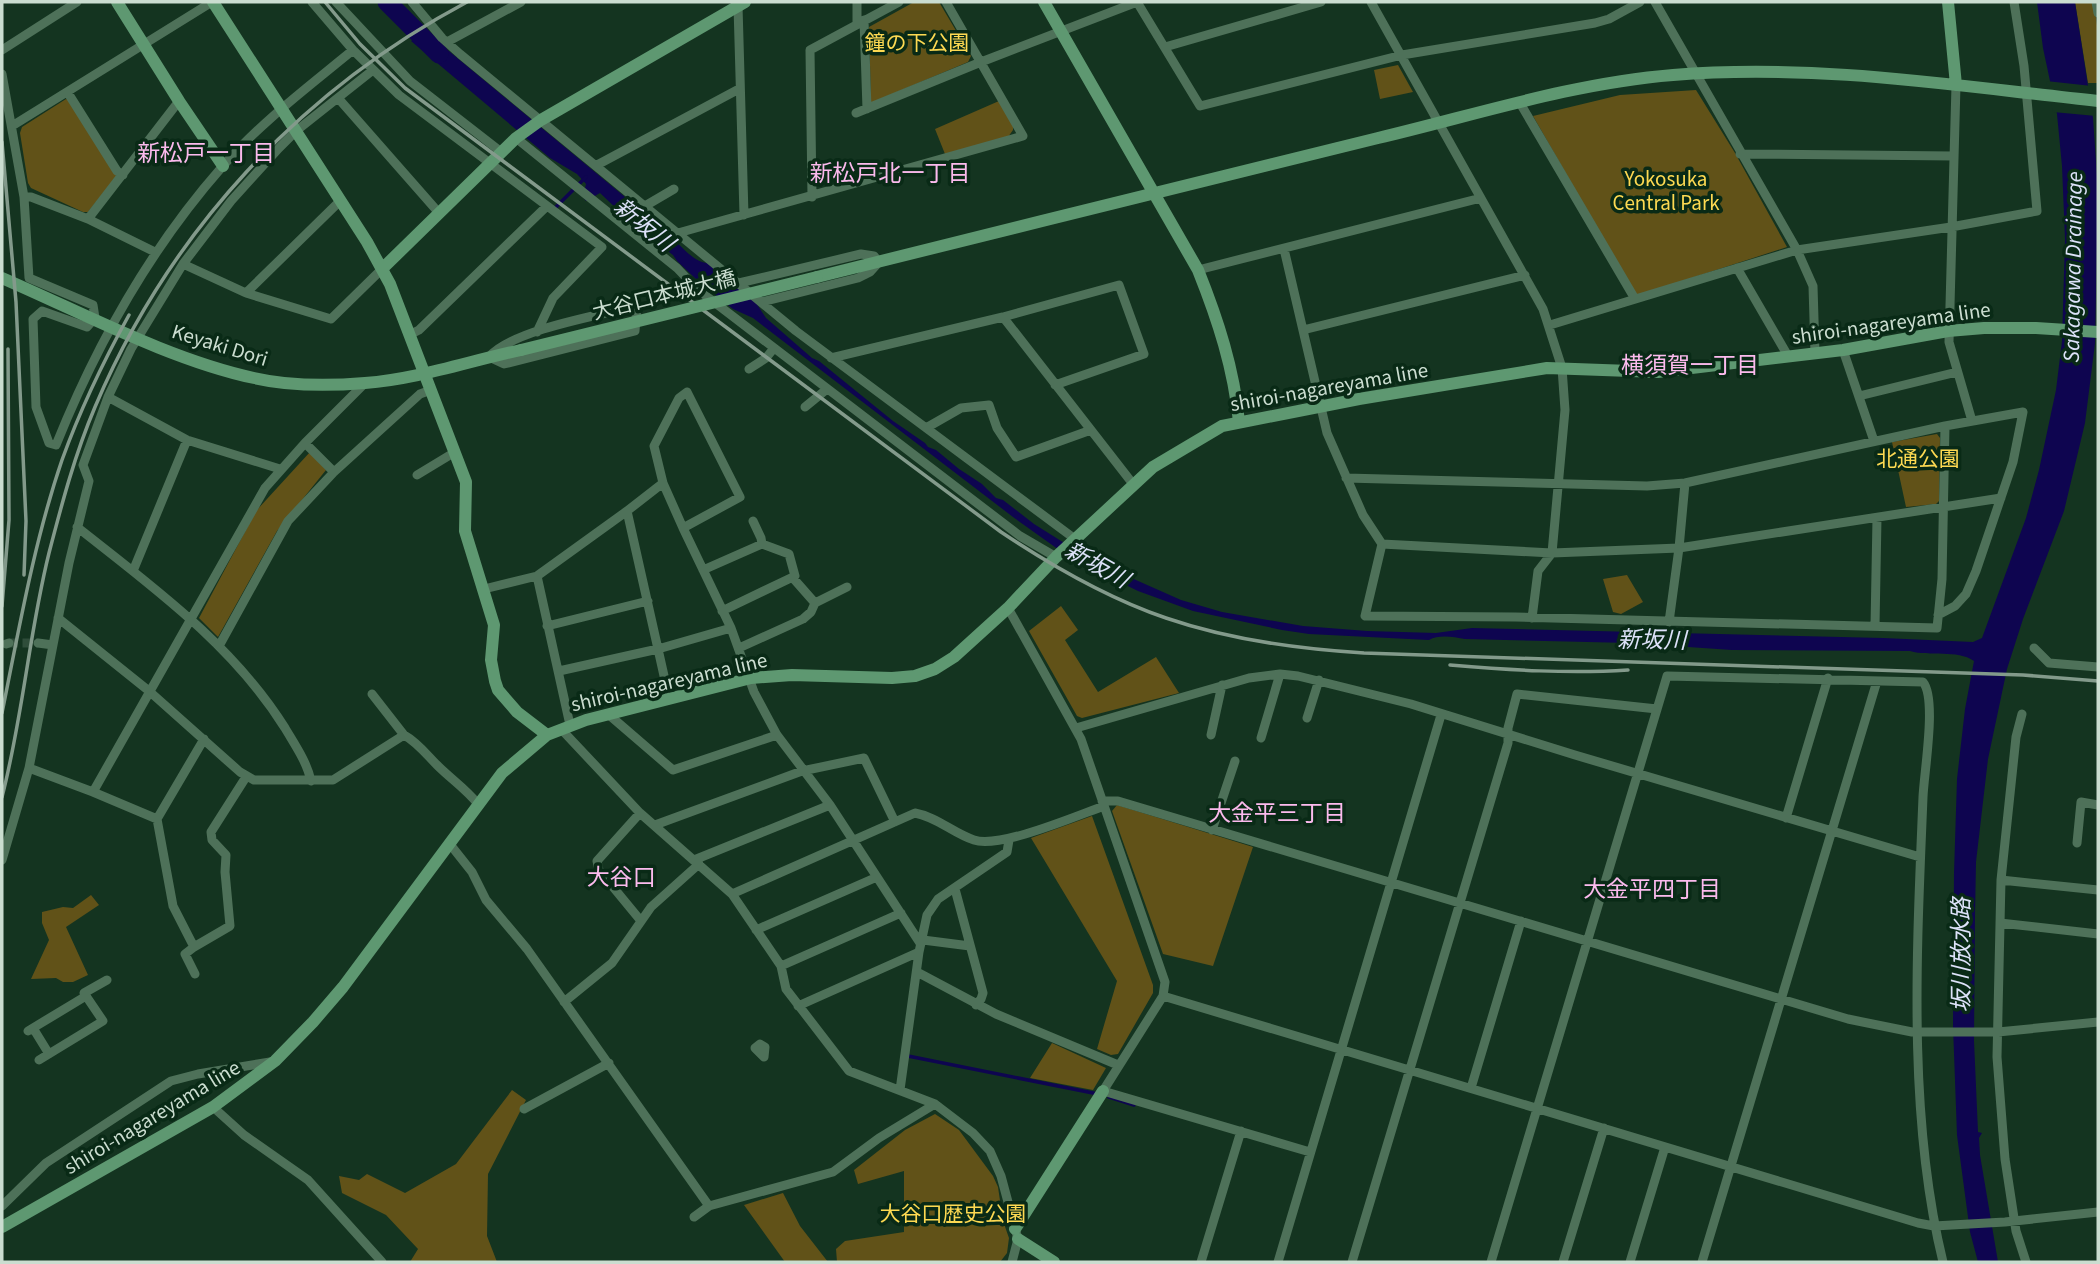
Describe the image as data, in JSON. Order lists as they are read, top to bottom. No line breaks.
{"streets":{"street":["大谷口本城大橋","shiroi-nagareyama line","Keyaki Dori"]},"crossings":[["大谷口本城大橋","Keyaki Dori"]],"districts":["新松戸一丁目","新松戸北一丁目","横須賀一丁目","大金平三丁目","大谷口","大金平四丁目"],"water":["新坂川","Sakagawa Drainage","坂川放水路"],"parks":["鐘の下公園","Yokosuka Central Park","北通公園","大谷口歴史公園"]}
